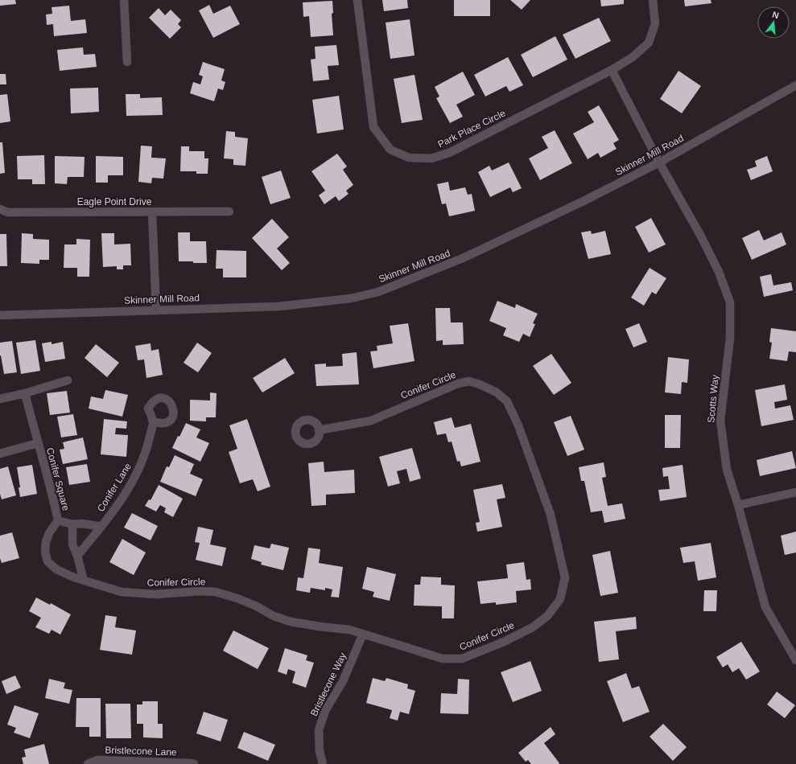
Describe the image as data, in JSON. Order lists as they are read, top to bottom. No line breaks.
{"streets":{"street":["Park Place Circle","Skinner Mill Road","Eagle Point Drive","Conifer Circle","Scotts Way","Conifer Square","Conifer Lane","Bristlecone Way","Bristlecone Lane"]},"crossings":[["Skinner Mill Road","Scotts Way"],["Conifer Circle","Conifer Square"],["Conifer Circle","Bristlecone Way"]],"north":"top"}
